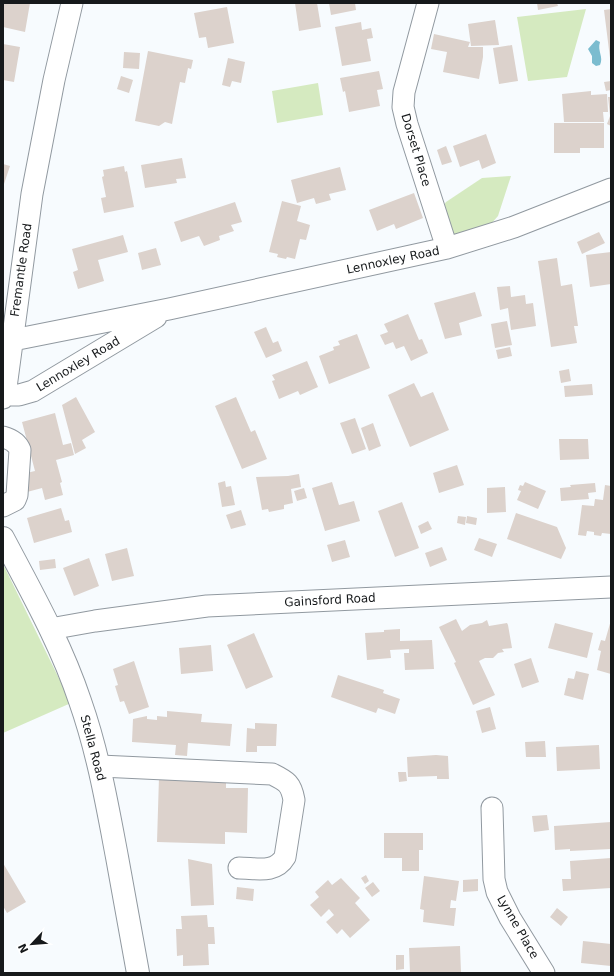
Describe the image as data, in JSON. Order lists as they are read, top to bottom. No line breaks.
{"streets":{"main road":["Stella Road"],"street":["Dorset Place","Lennoxley Road","Fremantle Road","Gainsford Road","Lynne Place"]},"crossings":[["Dorset Place","Lennoxley Road"],["Lennoxley Road","Fremantle Road"],["Gainsford Road","Stella Road"]],"north":"bottom left"}
